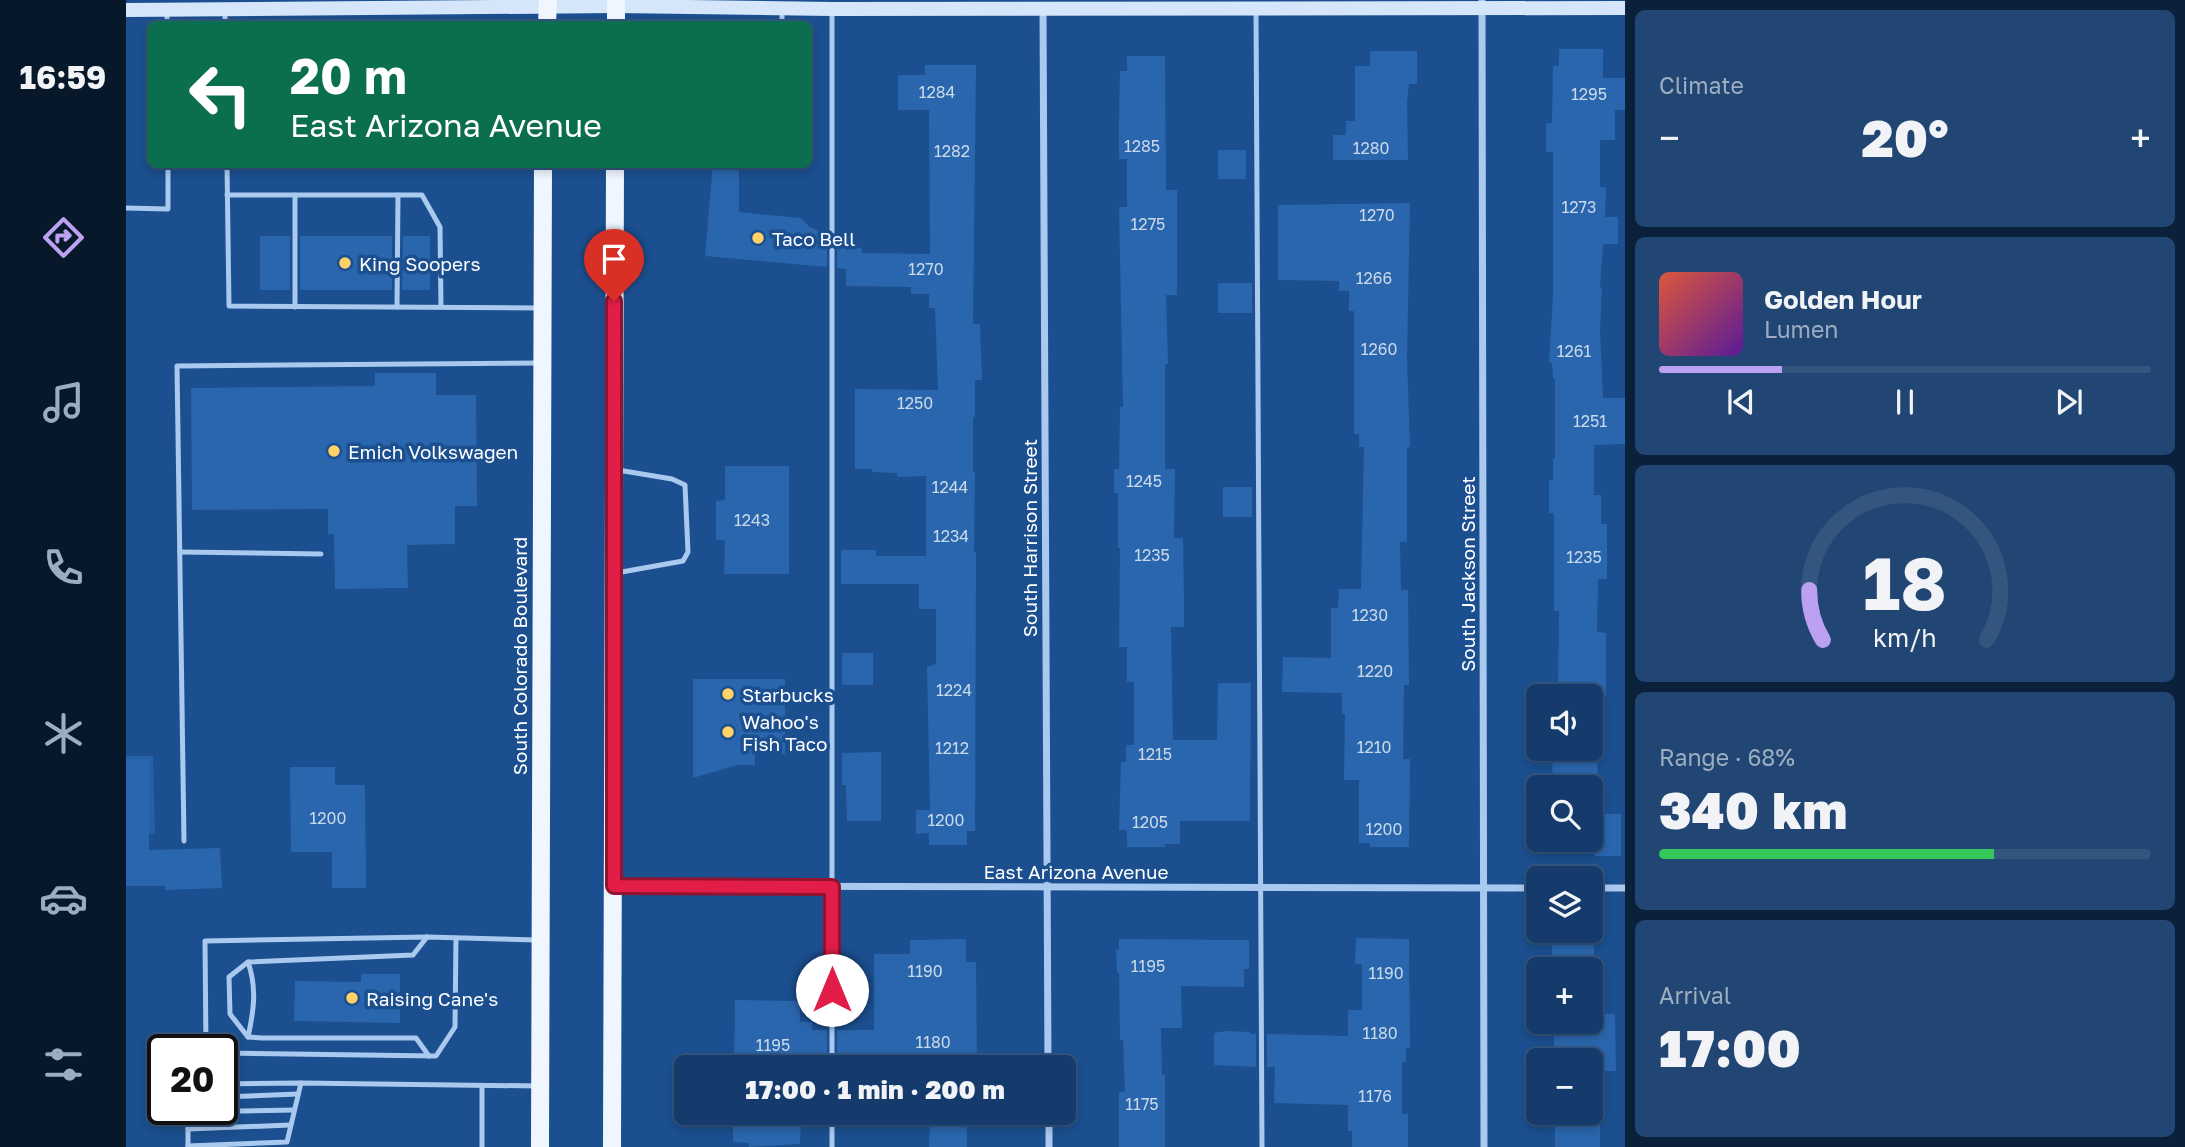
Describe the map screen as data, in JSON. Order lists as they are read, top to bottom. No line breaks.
{"streets":{"main road":["South Colorado Boulevard"],"street":["South Harrison Street","South Jackson Street","East Arizona Avenue"]},"crossings":[["South Harrison Street","East Arizona Avenue"],["South Jackson Street","East Arizona Avenue"]],"places":["Taco Bell","King Soopers","Emich Volkswagen","Starbucks","Wahoo's Fish Taco","Raising Cane's"],"house_numbers":["1284","1295","1285","1280","1282","1273","1270","1275","1270","1266","1260","1261","1250","1251","1245","1244","1243","1234","1235","1235","1230","1220","1224","1210","1212","1215","1200","1200","1205","1200","1195","1190","1190","1180","1180","1195","1176","1175"],"page":{"tabs":"16:59","tile":["Climate",["Range · 68%","340 km"],["Arrival","17:00"]],"turn":["20 m","East Arizona Avenue"],"heat":["−","20°","+"],"song":["Golden Hour","Lumen"],"map_buttons":["+","−"],"limit":"20","trip":"17:00 · 1 min · 200 m","gauge":["18","km/h"]}}
